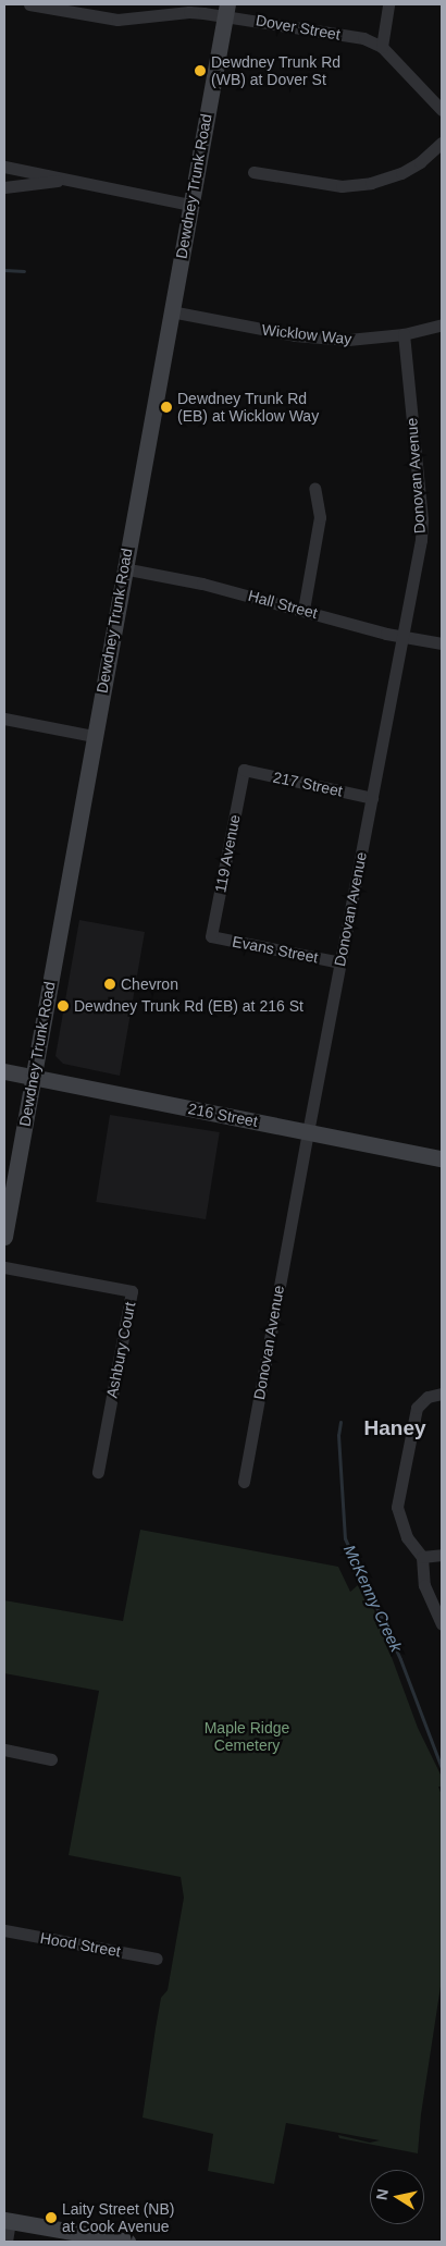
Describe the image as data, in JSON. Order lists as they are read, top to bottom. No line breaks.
{"streets":{"main road":["Dewdney Trunk Road","216 Street"],"street":["Dover Street","Wicklow Way","Donovan Avenue","Hall Street","217 Street","119 Avenue","Evans Street","Ashbury Court","Hood Street"]},"crossings":[["Dover Street","Dewdney Trunk Road"],["Dewdney Trunk Road","Wicklow Way"],["Dewdney Trunk Road","Hall Street"],["Dewdney Trunk Road","216 Street"],["Wicklow Way","Donovan Avenue"],["Donovan Avenue","Hall Street"],["Donovan Avenue","217 Street"],["Donovan Avenue","Evans Street"],["Donovan Avenue","216 Street"],["217 Street","119 Avenue"],["119 Avenue","Evans Street"]],"districts":["Haney"],"water":["McKenny Creek"],"parks":["Maple Ridge Cemetery"],"places":["Dewdney Trunk Rd (WB) at Dover St","Dewdney Trunk Rd (EB) at Wicklow Way","Chevron","Dewdney Trunk Rd (EB) at 216 St","Laity Street (NB) at Cook Avenue"],"north":"left"}
